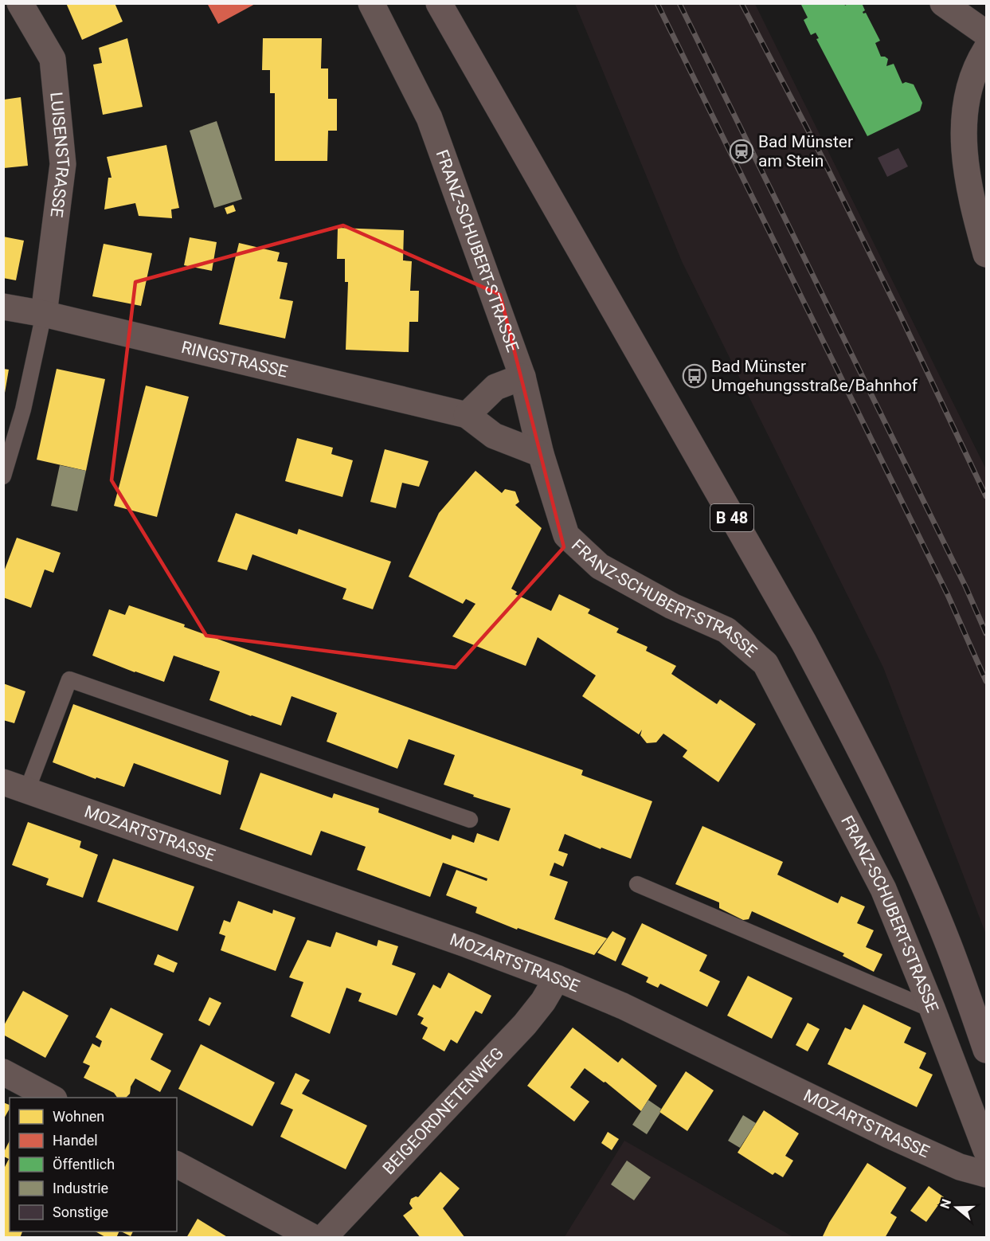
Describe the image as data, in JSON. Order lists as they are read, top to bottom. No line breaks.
{"streets":{"main road":["B 48"],"street":["LUISENSTRASSE","FRANZ-SCHUBERT-STRASSE","RINGSTRASSE","MOZARTSTRASSE","BEIGEORDNETENWEG"]},"crossings":[["LUISENSTRASSE","RINGSTRASSE"],["FRANZ-SCHUBERT-STRASSE","RINGSTRASSE"],["MOZARTSTRASSE","BEIGEORDNETENWEG"]],"places":{"station":["Bad Münster am Stein"],"bus stop":["Bad Münster Umgehungsstraße/Bahnhof"]},"legend":["Wohnen","Handel","Öffentlich","Industrie","Sonstige"],"north":"left"}
